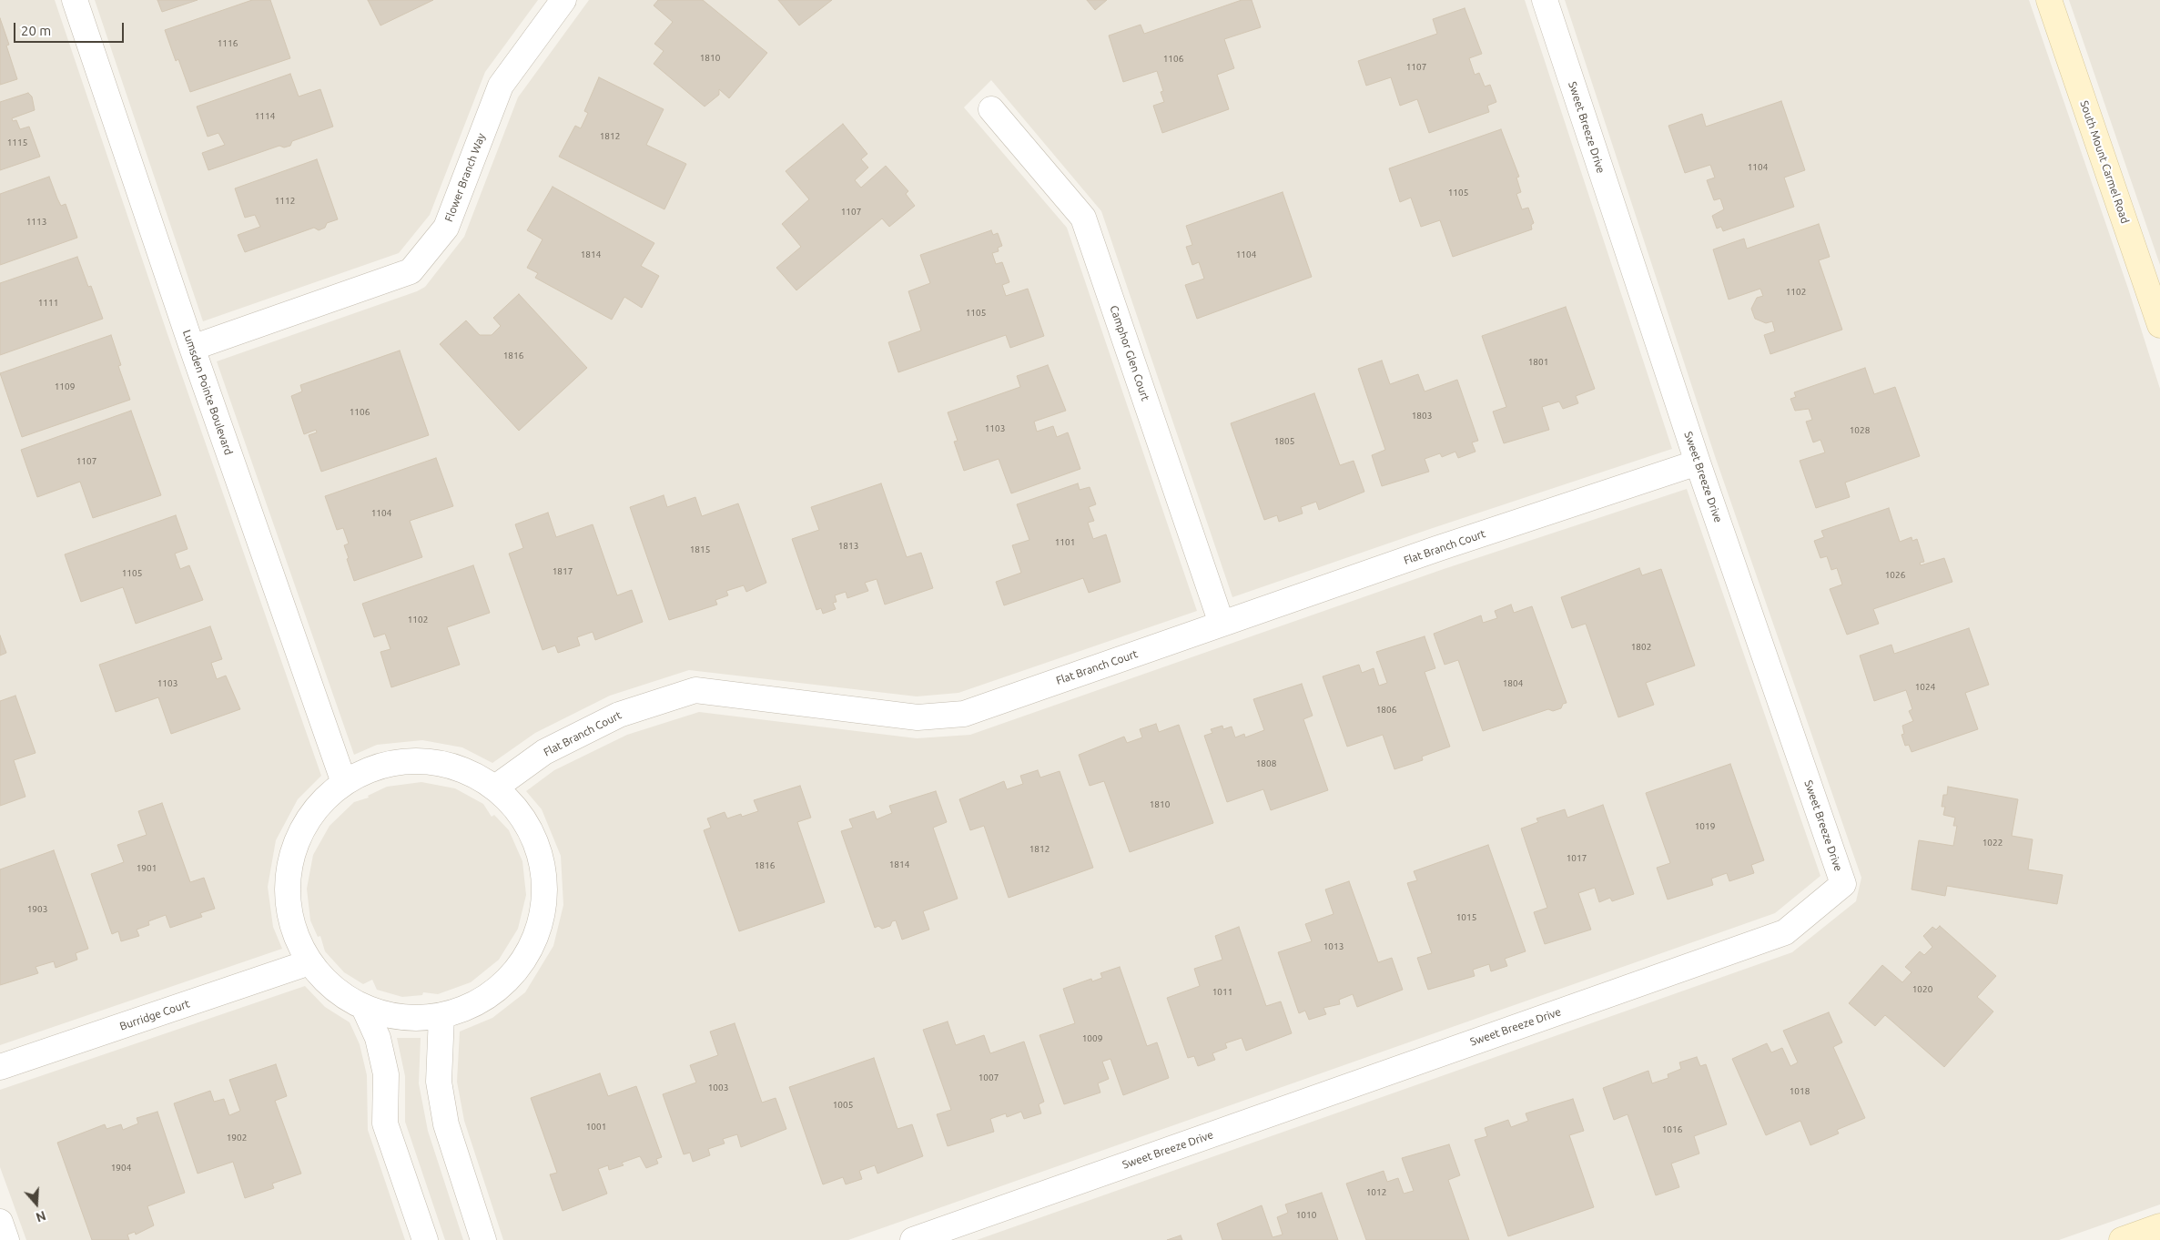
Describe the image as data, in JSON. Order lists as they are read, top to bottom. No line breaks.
{"streets":{"street":["Sweet Breeze Drive","South Mount Carmel Road","Flower Branch Way","Camphor Glen Court","Lumsden Pointe Boulevard","Flat Branch Court","Burridge Court"]},"crossings":[["Sweet Breeze Drive","Flat Branch Court"],["Flower Branch Way","Lumsden Pointe Boulevard"],["Camphor Glen Court","Flat Branch Court"]],"house_numbers":["1116","1810","1106","1107","1114","1812","1115","1104","1105","1112","1107","1113","1814","1104","1102","1111","1105","1816","1801","1109","1106","1803","1103","1028","1805","1107","1104","1101","1813","1815","1817","1105","1026","1102","1802","1103","1804","1024","1806","1808","1810","1019","1022","1812","1017","1814","1816","1901","1903","1015","1013","1020","1011","1009","1007","1003","1018","1005","1001","1016","1902","1904","1012","1010"],"scale_bar":"20 m","north":"bottom"}
